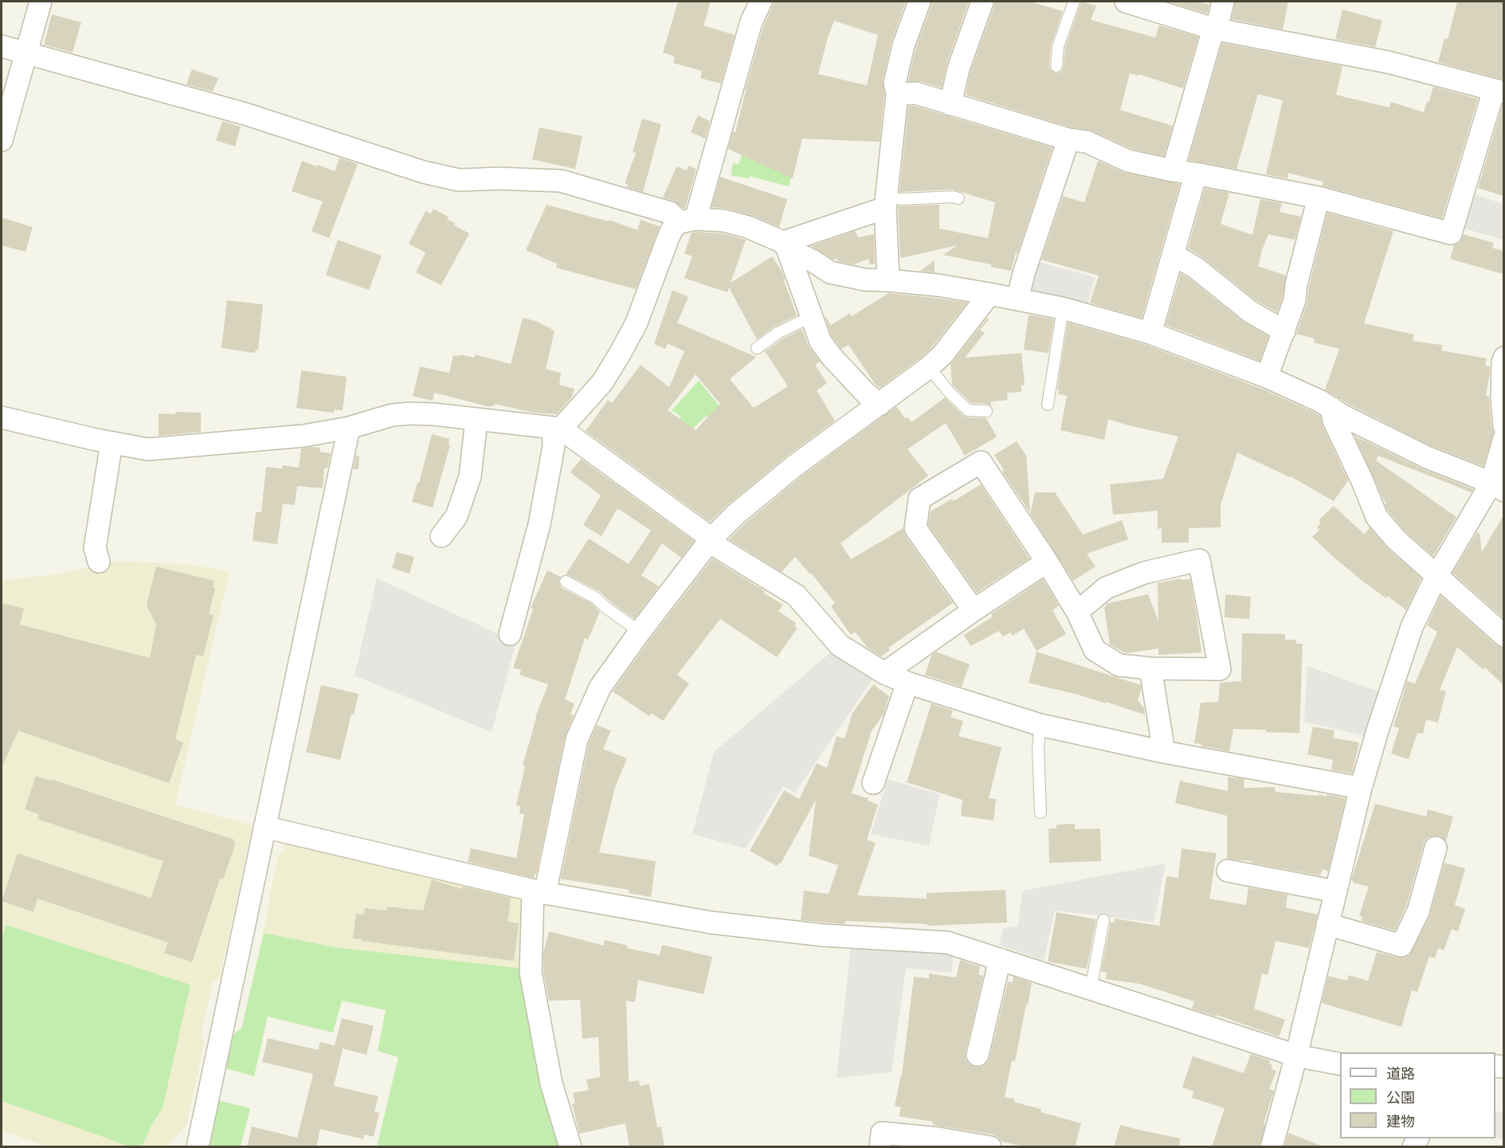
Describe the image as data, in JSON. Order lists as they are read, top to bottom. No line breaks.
{"legend":["道路","公園","建物"]}
